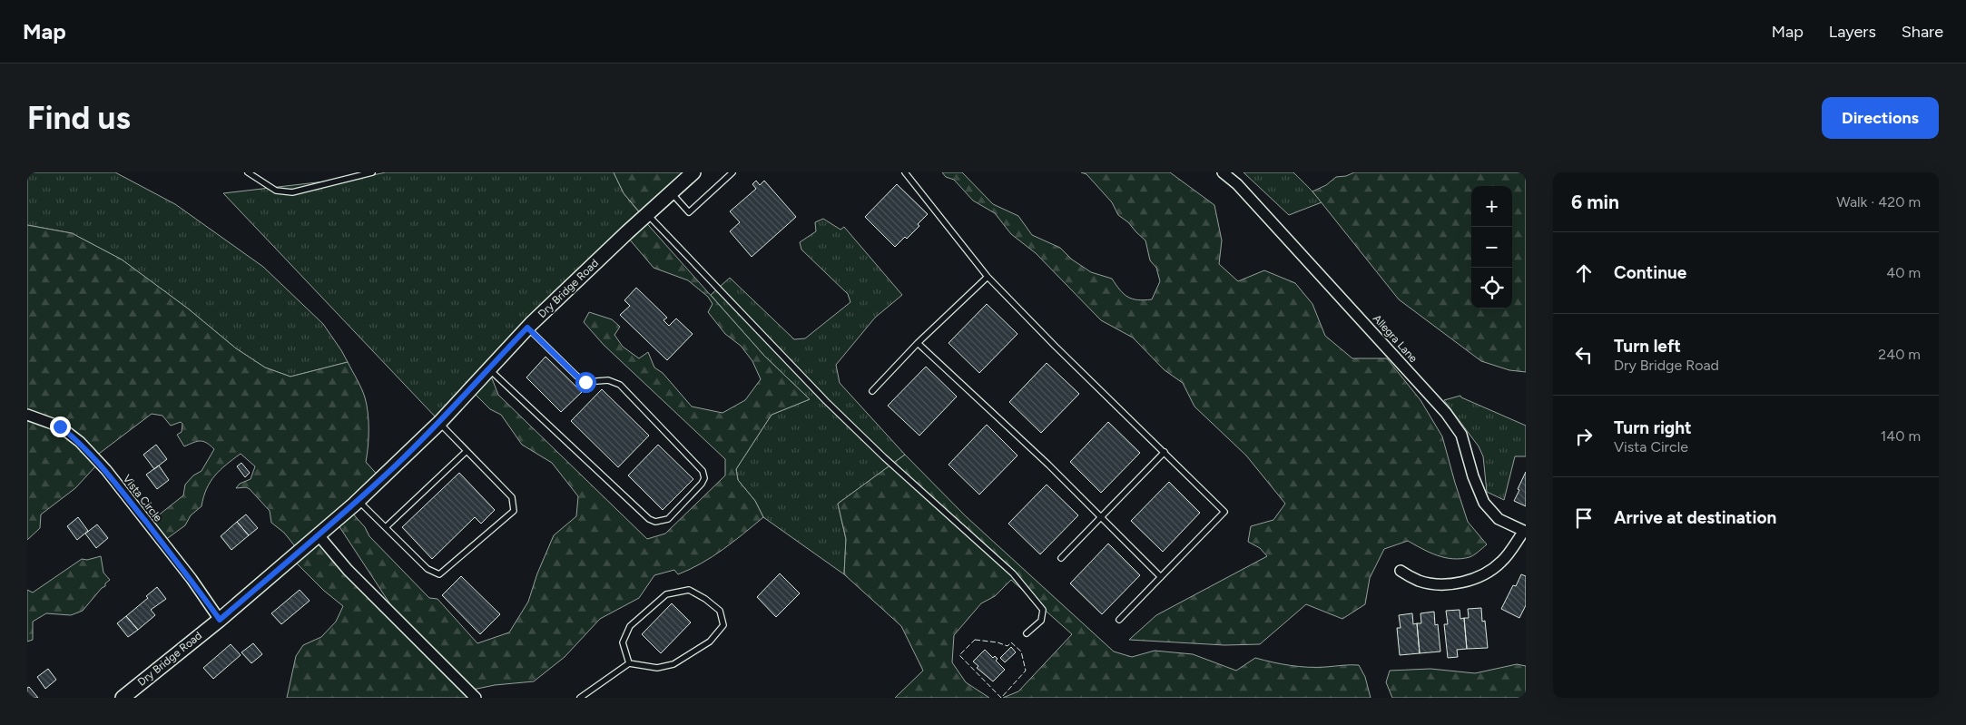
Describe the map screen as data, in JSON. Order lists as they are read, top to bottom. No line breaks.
{"streets":{"street":["Dry Bridge Road","Allegra Lane","Vista Circle"]},"crossings":[["Dry Bridge Road","Vista Circle"]],"page":{"header":"Map","nav":["Map","Layers","Share"],"buttons":"Directions","title":"Find us","heading":["6 min","Walk · 420 m"],"map_buttons":["+","−"],"list":[["Continue","40 m"],["Turn left","Dry Bridge Road","240 m"],["Turn right","Vista Circle","140 m"],"Arrive at destination"]}}
